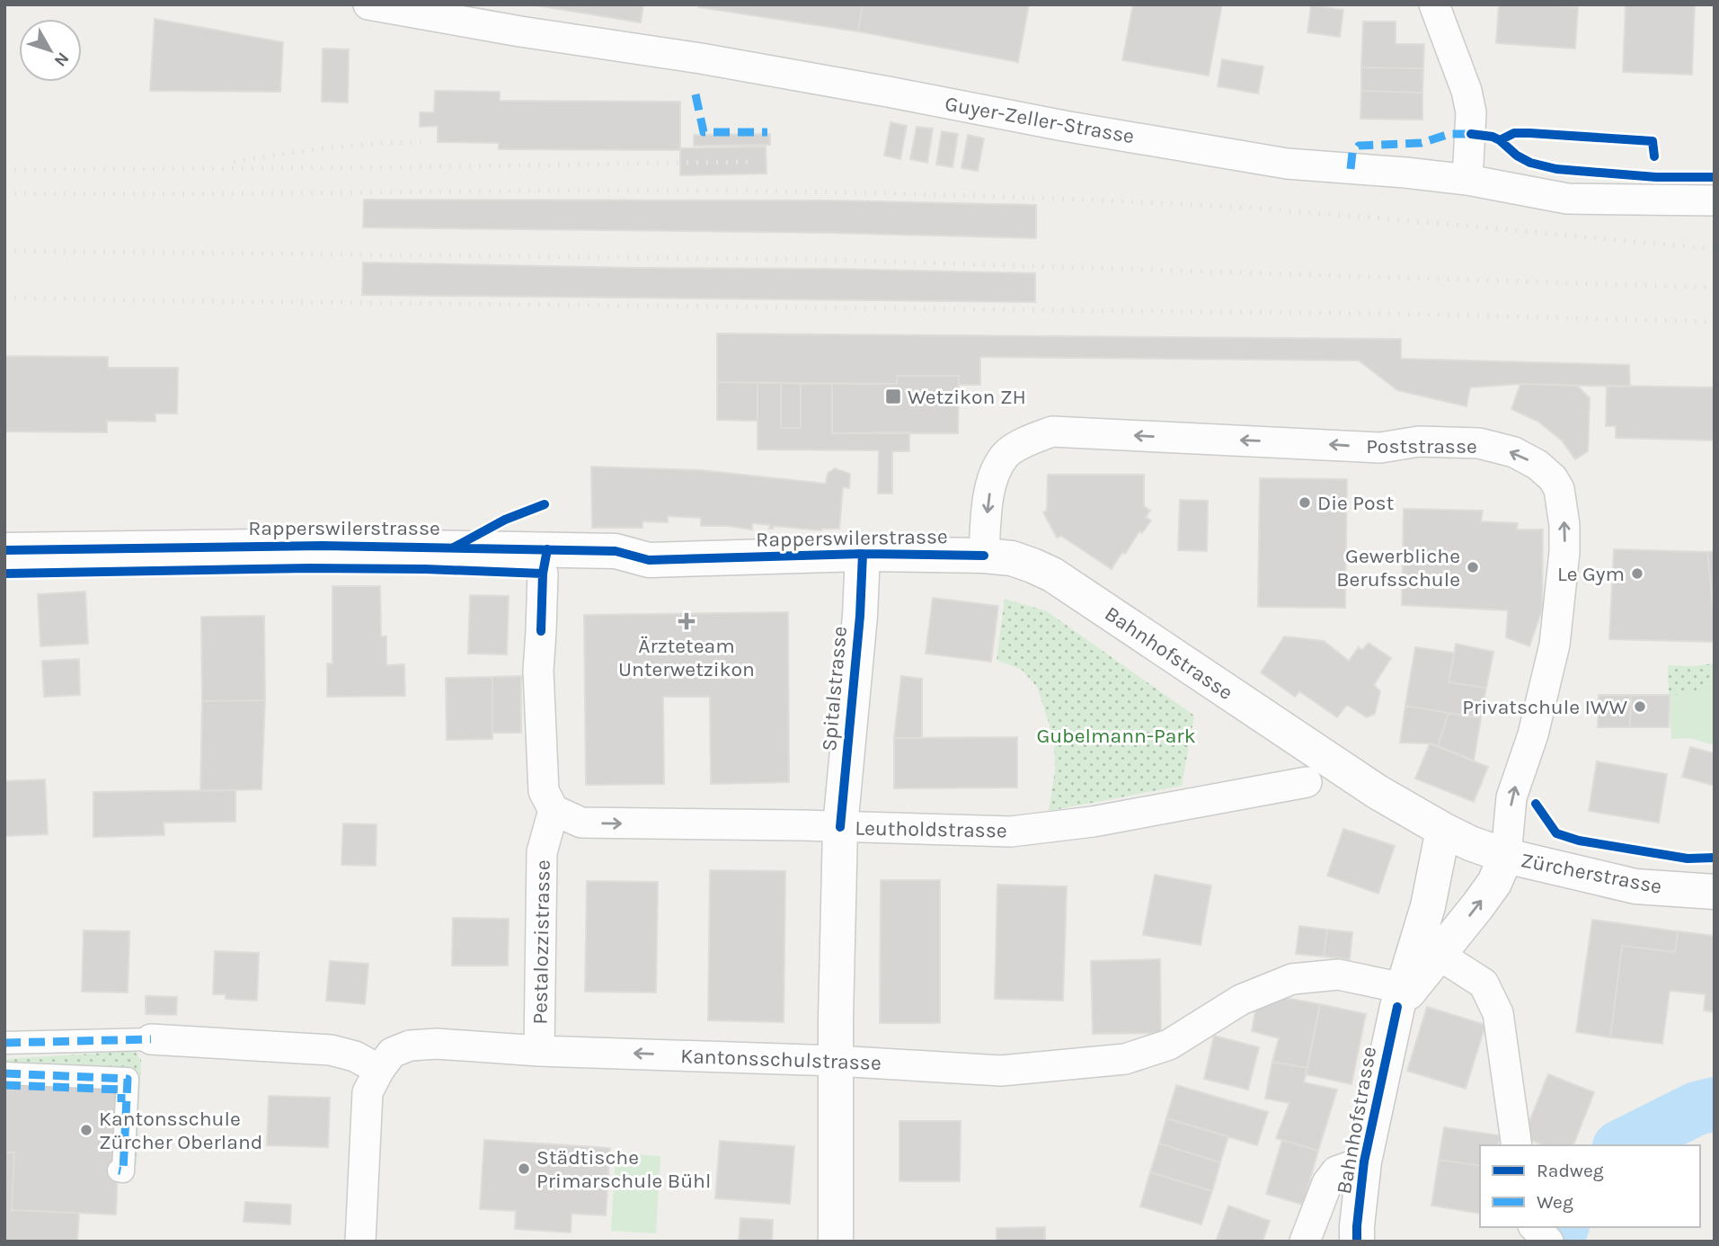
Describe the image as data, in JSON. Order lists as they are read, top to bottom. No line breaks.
{"streets":{"main road":["Rapperswilerstrasse","Bahnhofstrasse","Spitalstrasse","Zürcherstrasse"],"street":["Guyer-Zeller-Strasse","Poststrasse","Leutholdstrasse","Pestalozzistrasse","Kantonsschulstrasse"]},"crossings":[["Poststrasse","Rapperswilerstrasse"],["Poststrasse","Bahnhofstrasse"],["Poststrasse","Zürcherstrasse"],["Rapperswilerstrasse","Bahnhofstrasse"],["Rapperswilerstrasse","Spitalstrasse"],["Bahnhofstrasse","Zürcherstrasse"],["Bahnhofstrasse","Kantonsschulstrasse"],["Spitalstrasse","Leutholdstrasse"],["Spitalstrasse","Kantonsschulstrasse"],["Leutholdstrasse","Pestalozzistrasse"],["Pestalozzistrasse","Kantonsschulstrasse"]],"one_way":["Leutholdstrasse"],"parks":["Gubelmann-Park"],"places":{"transit":["Wetzikon ZH"],"other":["Die Post","Gewerbliche Berufsschule","Le Gym","Privatschule IWW","Kantonsschule Zürcher Oberland","Städtische Primarschule Bühl"],"health":["Ärzteteam Unterwetzikon"]},"legend":["Radweg","Weg"],"north":"bottom right"}
